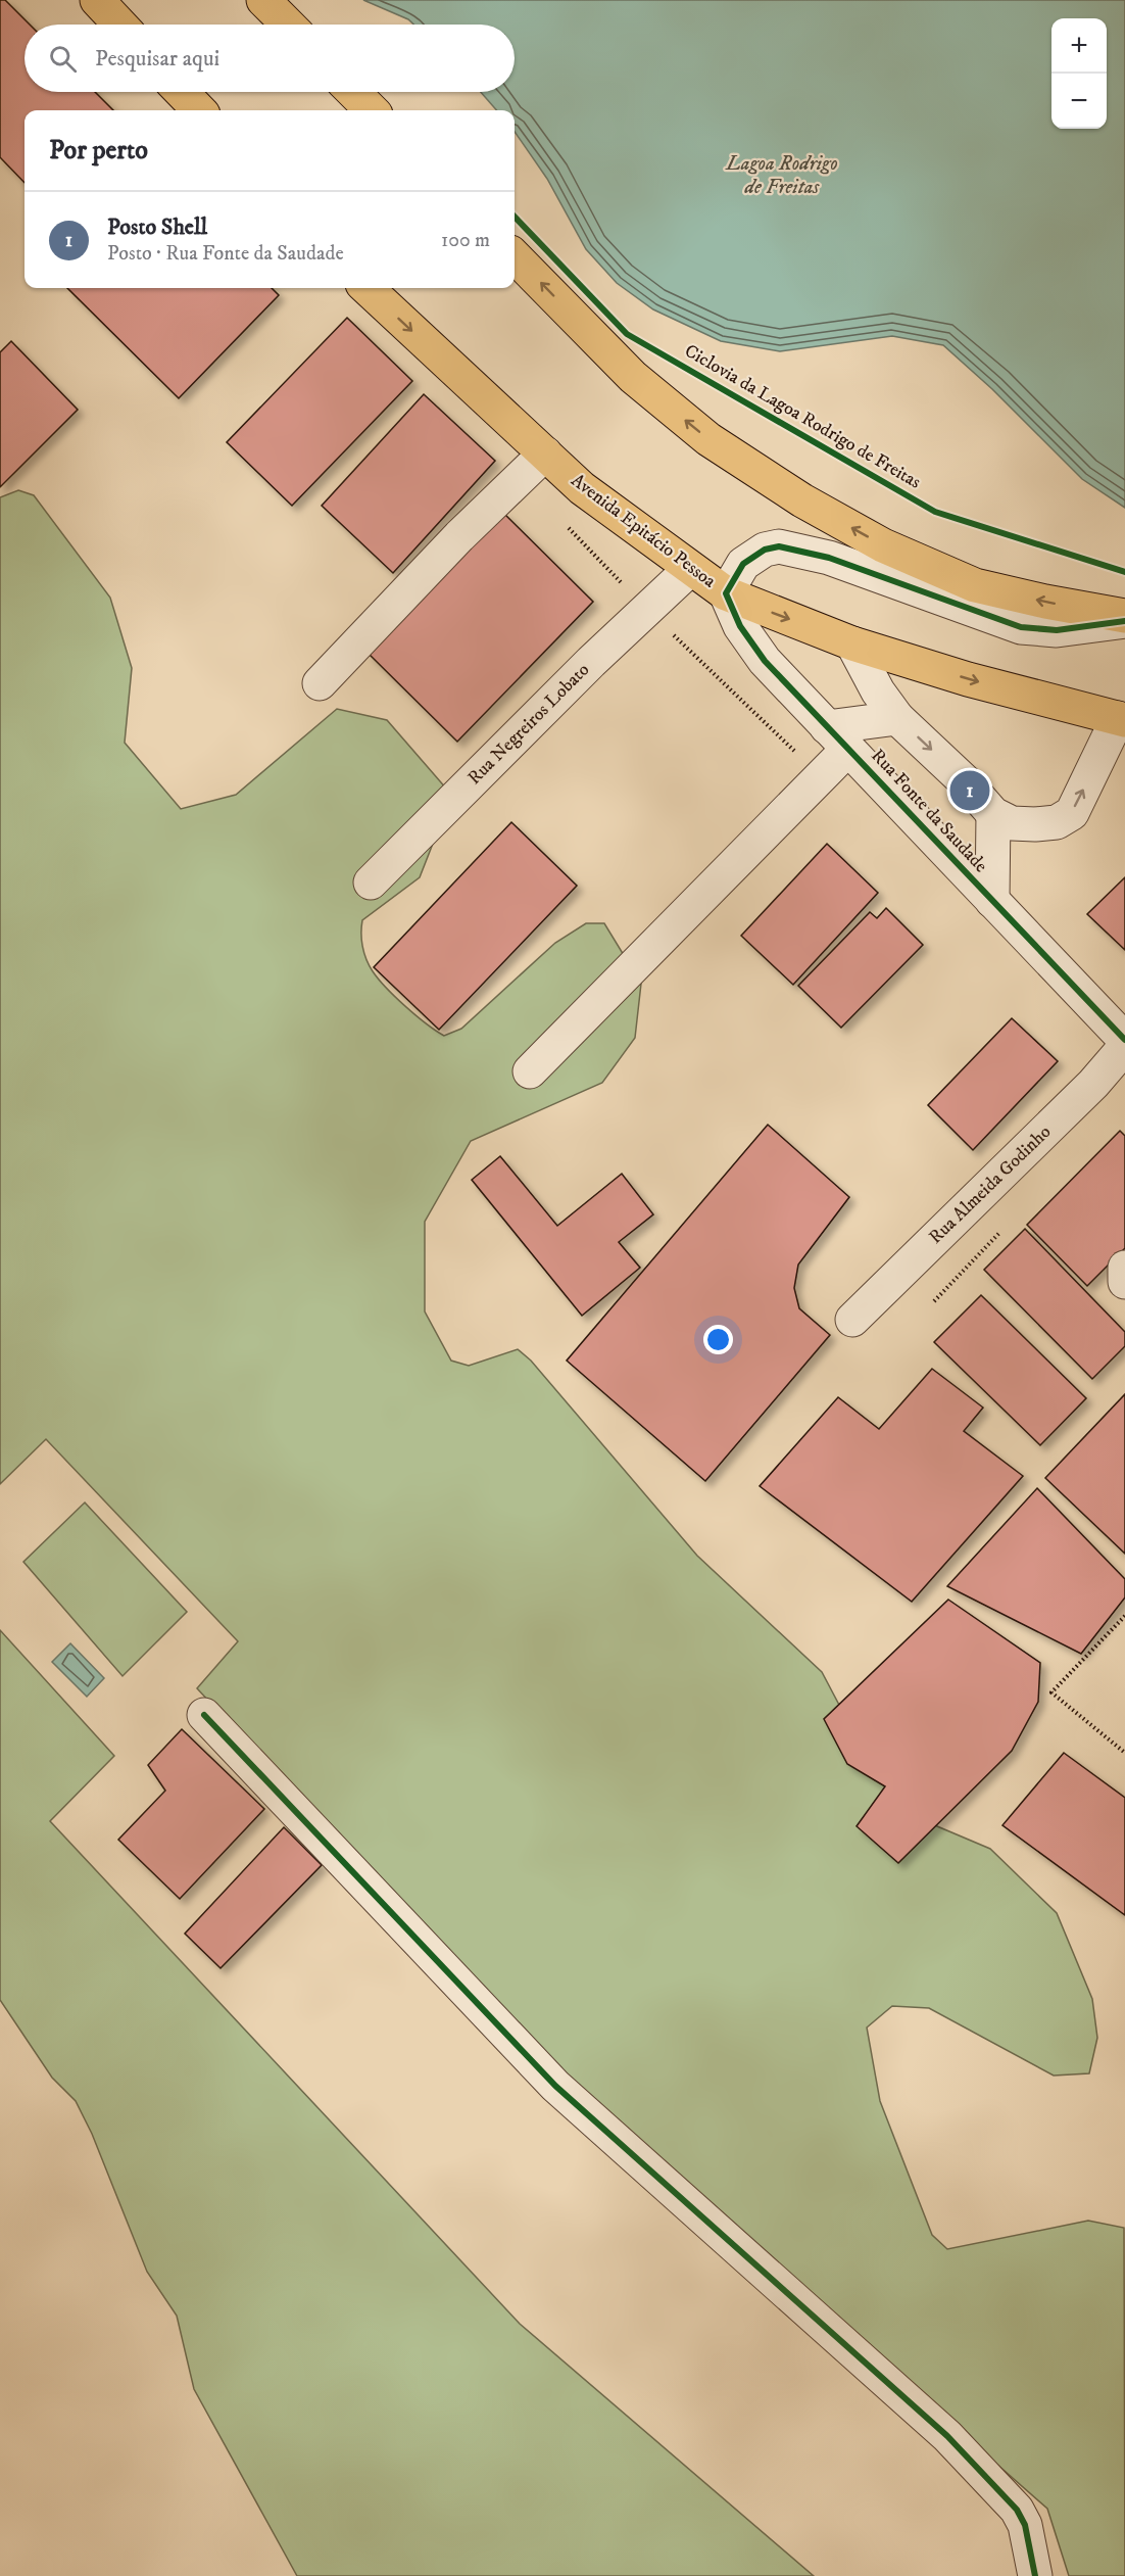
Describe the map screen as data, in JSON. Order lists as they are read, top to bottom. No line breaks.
{"streets":{"highway":["Avenida Epitácio Pessoa"],"street":["Rua Negreiros Lobato","Rua Fonte da Saudade","Rua Almeida Godinho"],"cycle path":["Ciclovia da Lagoa Rodrigo de Freitas"]},"crossings":[["Avenida Epitácio Pessoa","Rua Negreiros Lobato"],["Avenida Epitácio Pessoa","Rua Fonte da Saudade"]],"water":["Lagoa Rodrigo de Freitas"],"page":{"map_buttons":["+","−"],"search":"Pesquisar aqui","heading":"Por perto","list":[{"mark":"1","name":"Posto Shell","note":"Posto · Rua Fonte da Saudade","value":"100 m"}],"pins":"1"}}
